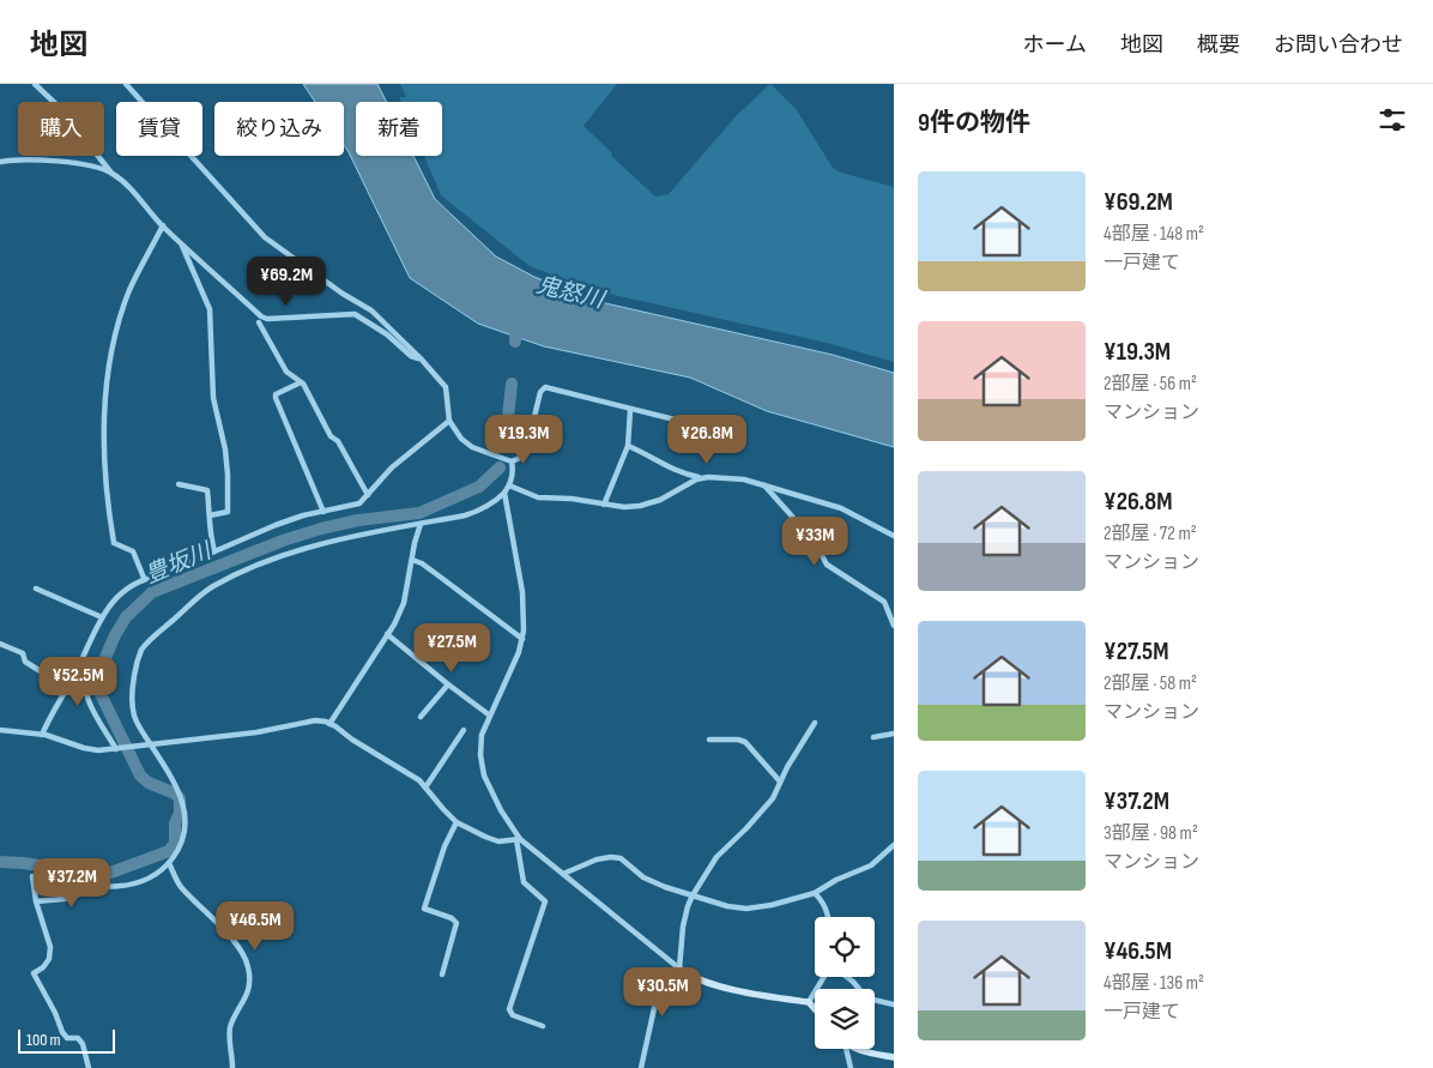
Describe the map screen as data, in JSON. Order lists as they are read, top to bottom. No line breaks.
{"water":["鬼怒川","豊坂川"],"scale_bar":"100 m","page":{"header":"地図","nav":["ホーム","地図","概要","お問い合わせ"],"heading":"9件の物件","chip":["購入","賃貸","絞り込み","新着"],"list":[{"name":"¥69.2M","note":"4部屋 · 148 m² · 一戸建て"},{"name":"¥19.3M","note":"2部屋 · 56 m² · マンション"},{"name":"¥26.8M","note":"2部屋 · 72 m² · マンション"},{"name":"¥27.5M","note":"2部屋 · 58 m² · マンション"},{"name":"¥37.2M","note":"3部屋 · 98 m² · マンション"},{"name":"¥46.5M","note":"4部屋 · 136 m² · 一戸建て"}],"price":["¥69.2M","¥19.3M","¥26.8M","¥33M","¥27.5M","¥52.5M","¥37.2M","¥46.5M","¥30.5M"],"scale":"100 m"}}
